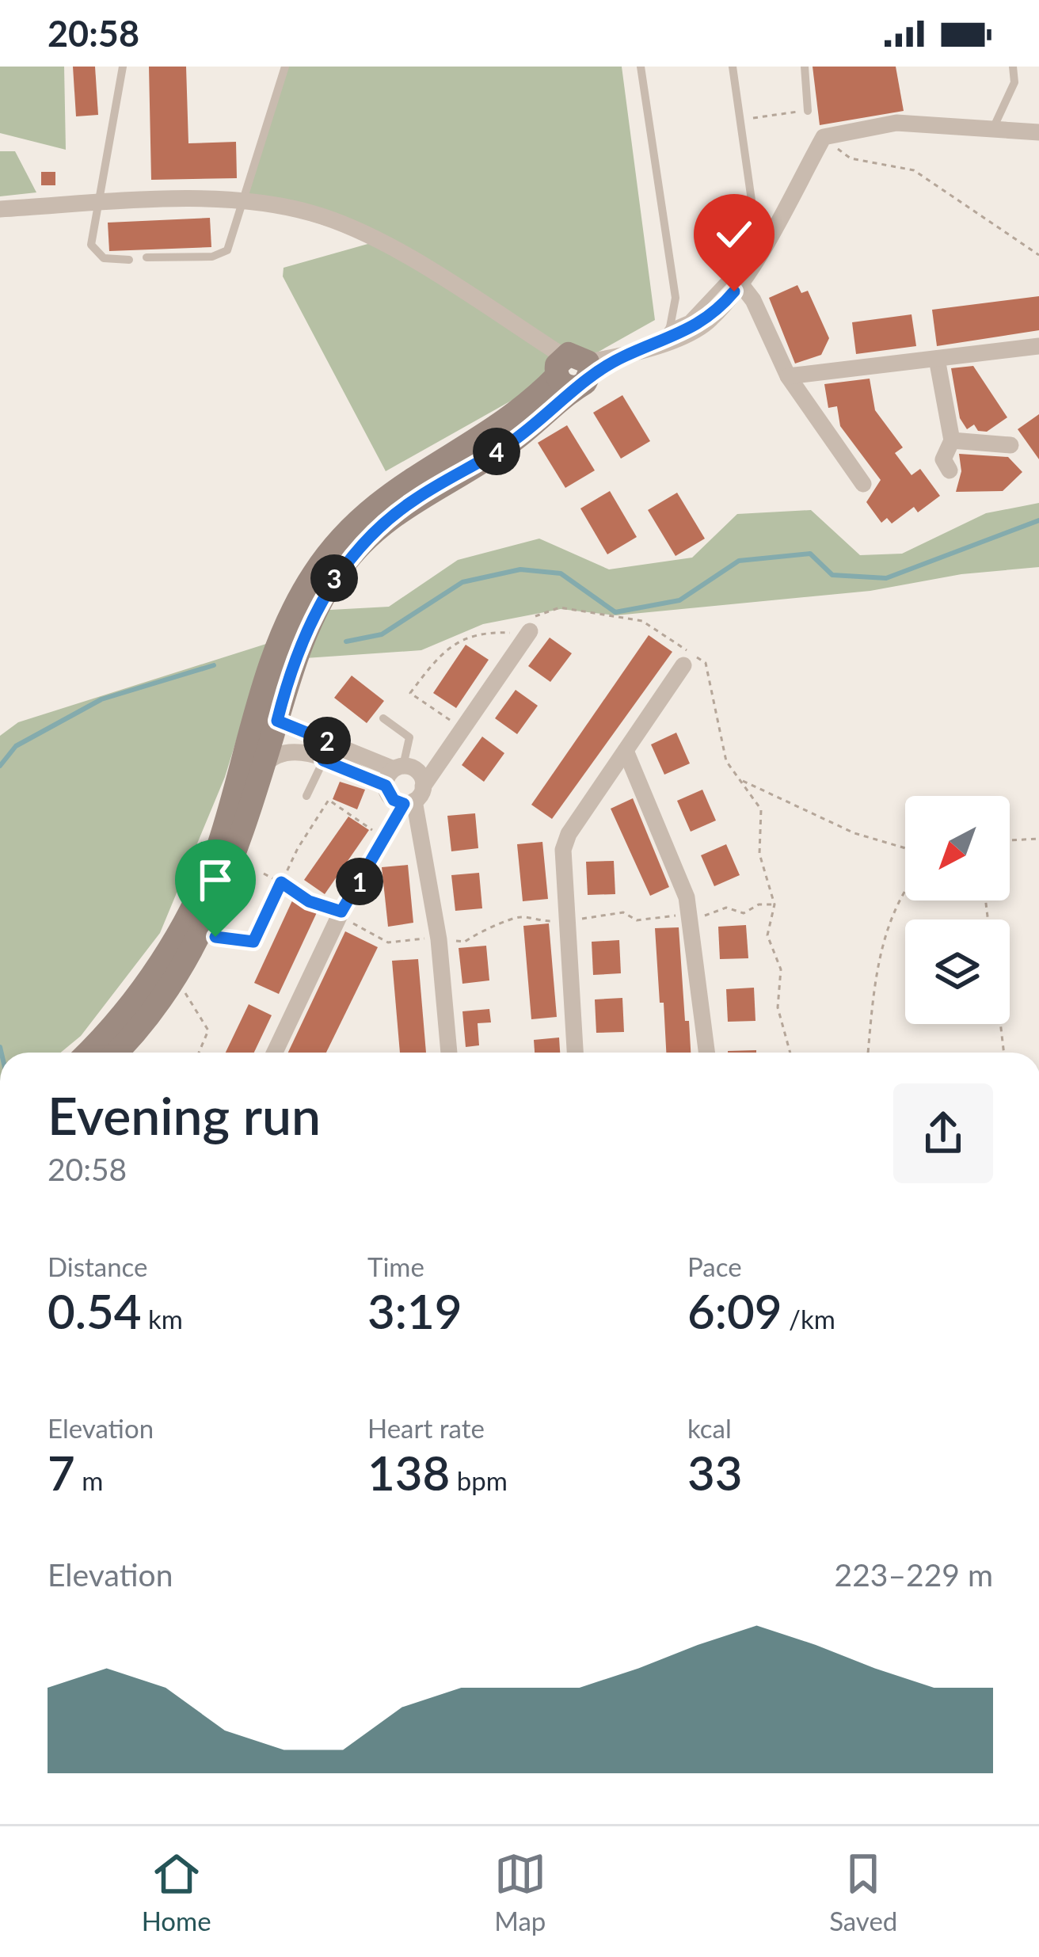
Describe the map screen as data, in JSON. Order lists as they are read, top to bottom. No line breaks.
{"north":"bottom left","page":{"status":"20:58","pins":["4","3","2","1"],"heading":["Evening run","20:58"],"stats":[["Distance","0.54 km"],["Time","3:19"],["Pace","6:09 /km"],["Elevation","7 m"],["Heart rate","138 bpm"],["kcal","33"]],"chart":["Elevation","223–229 m"],"tabs":["Home","Map","Saved"]}}
